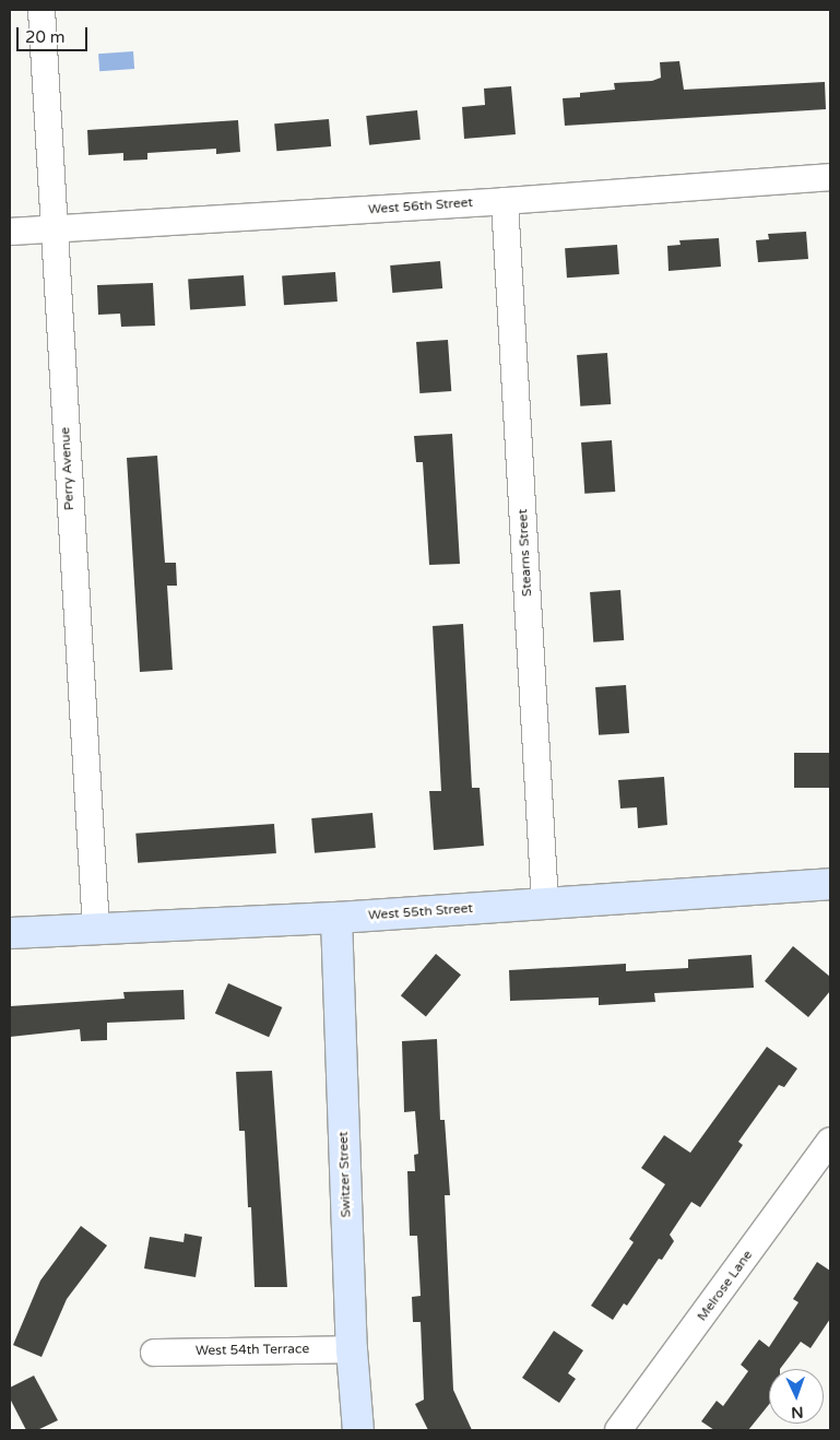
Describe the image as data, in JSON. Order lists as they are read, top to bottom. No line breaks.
{"streets":{"street":["West 56th Street","Perry Avenue","Stearns Street","West 55th Street","Switzer Street","Melrose Lane","West 54th Terrace"]},"crossings":[["West 56th Street","Perry Avenue"],["West 56th Street","Stearns Street"],["Perry Avenue","West 55th Street"],["Stearns Street","West 55th Street"],["West 55th Street","Switzer Street"],["Switzer Street","West 54th Terrace"]],"scale_bar":"20 m","north":"bottom"}
